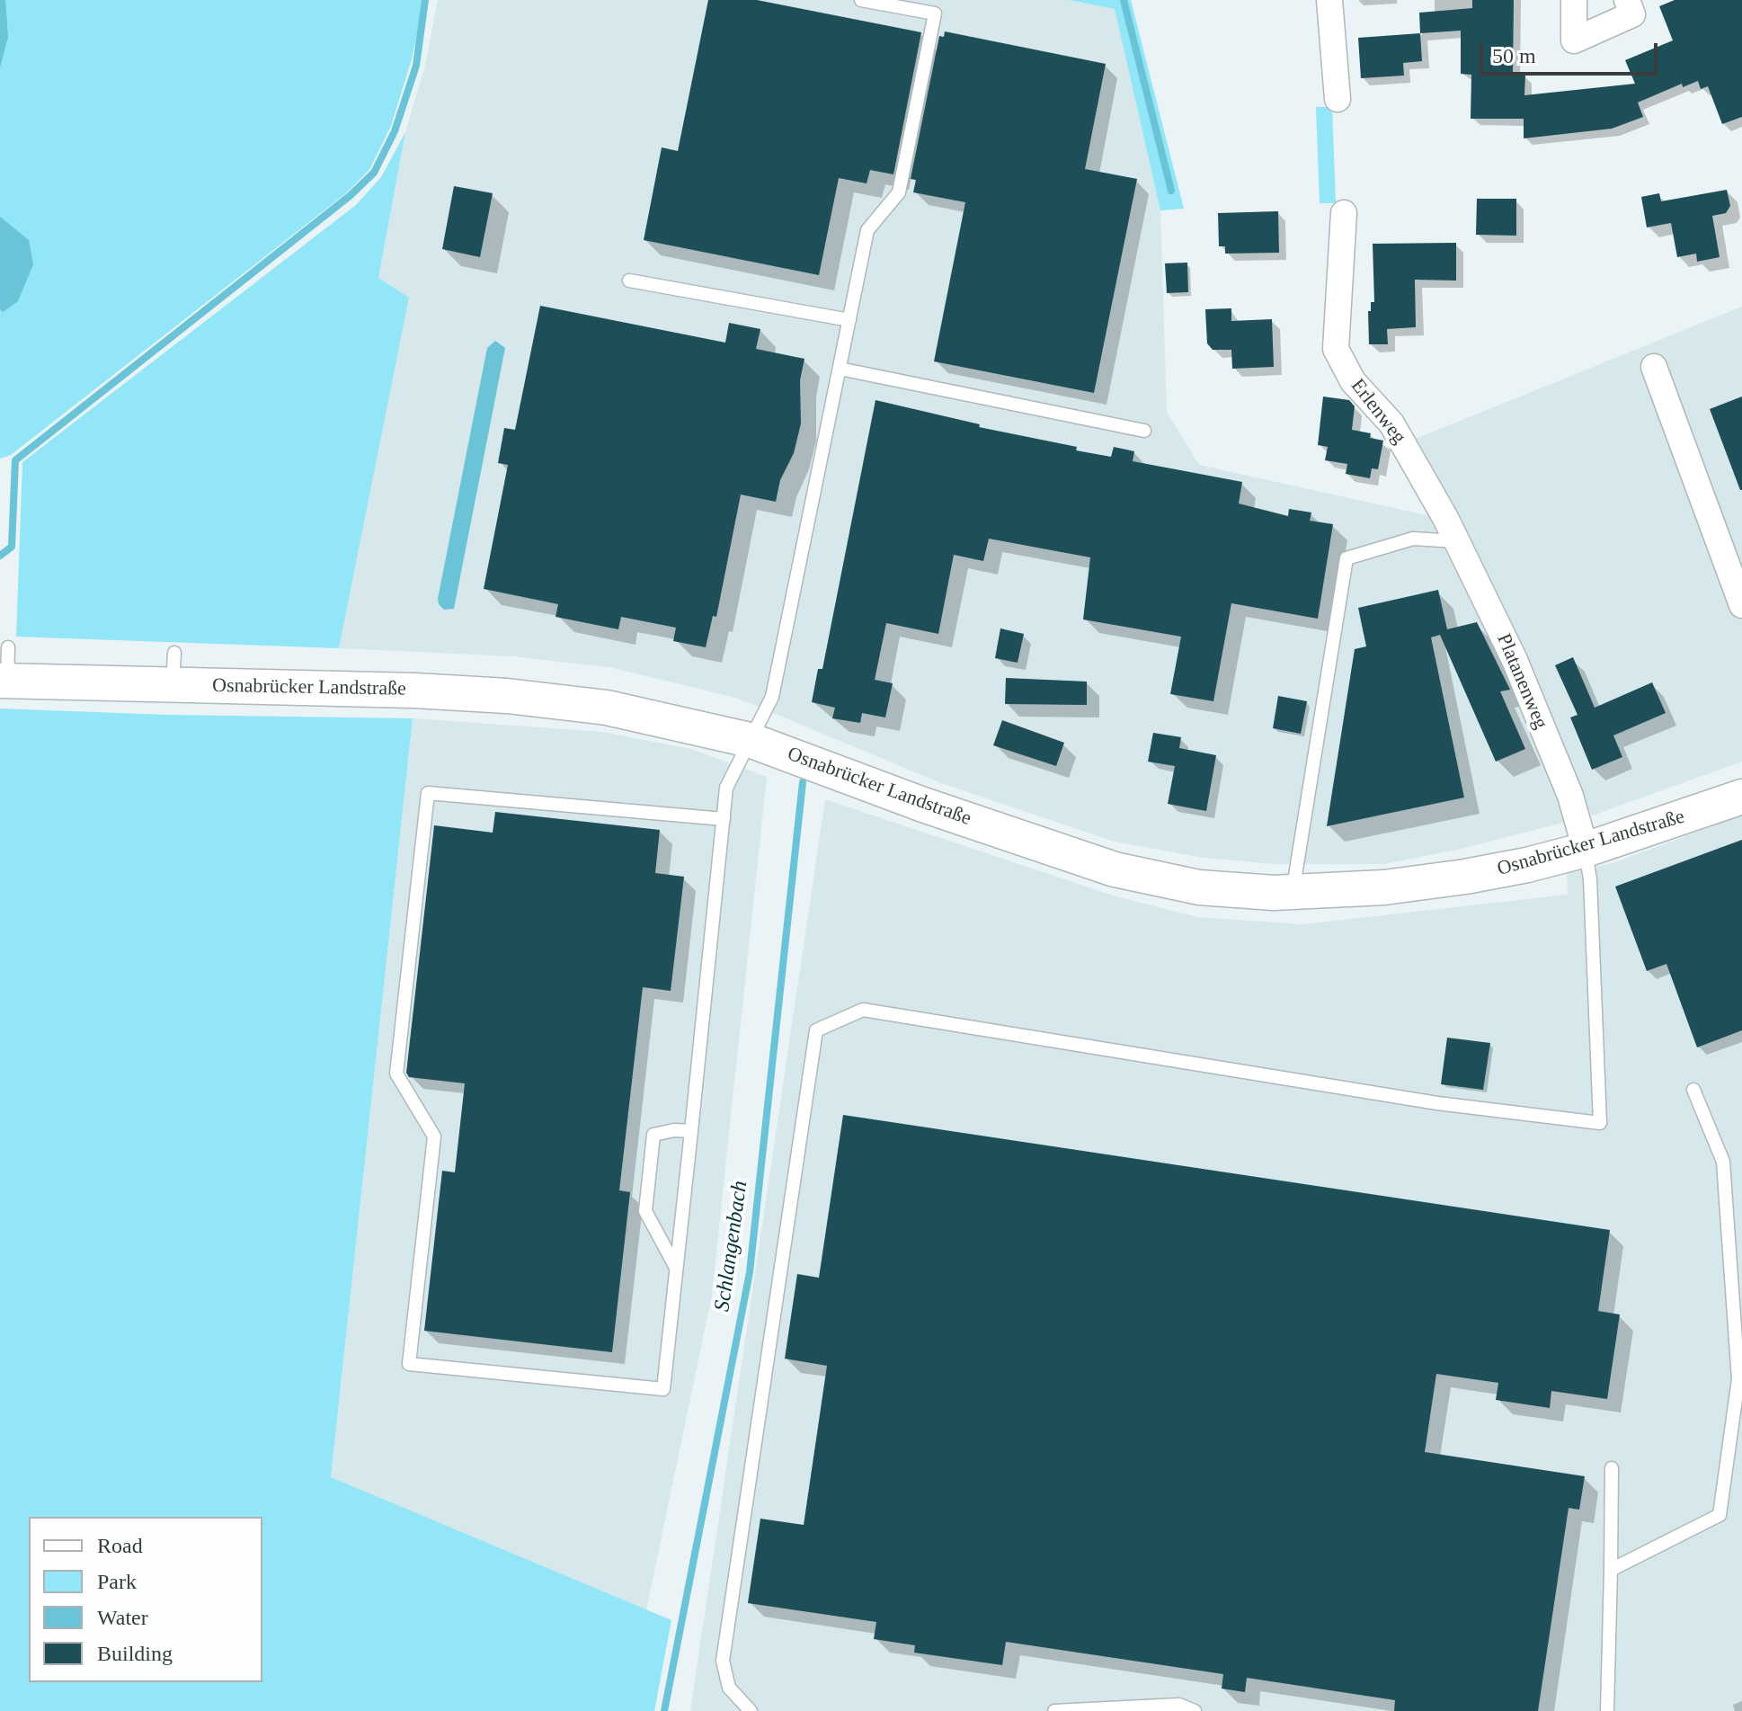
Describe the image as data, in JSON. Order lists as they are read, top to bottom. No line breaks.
{"streets":{"street":["Erlenweg","Platanenweg","Osnabrücker Landstraße"]},"crossings":[["Erlenweg","Platanenweg"],["Platanenweg","Osnabrücker Landstraße"]],"water":["Schlangenbach"],"legend":["Road","Park","Water","Building"],"scale_bar":"50 m"}
